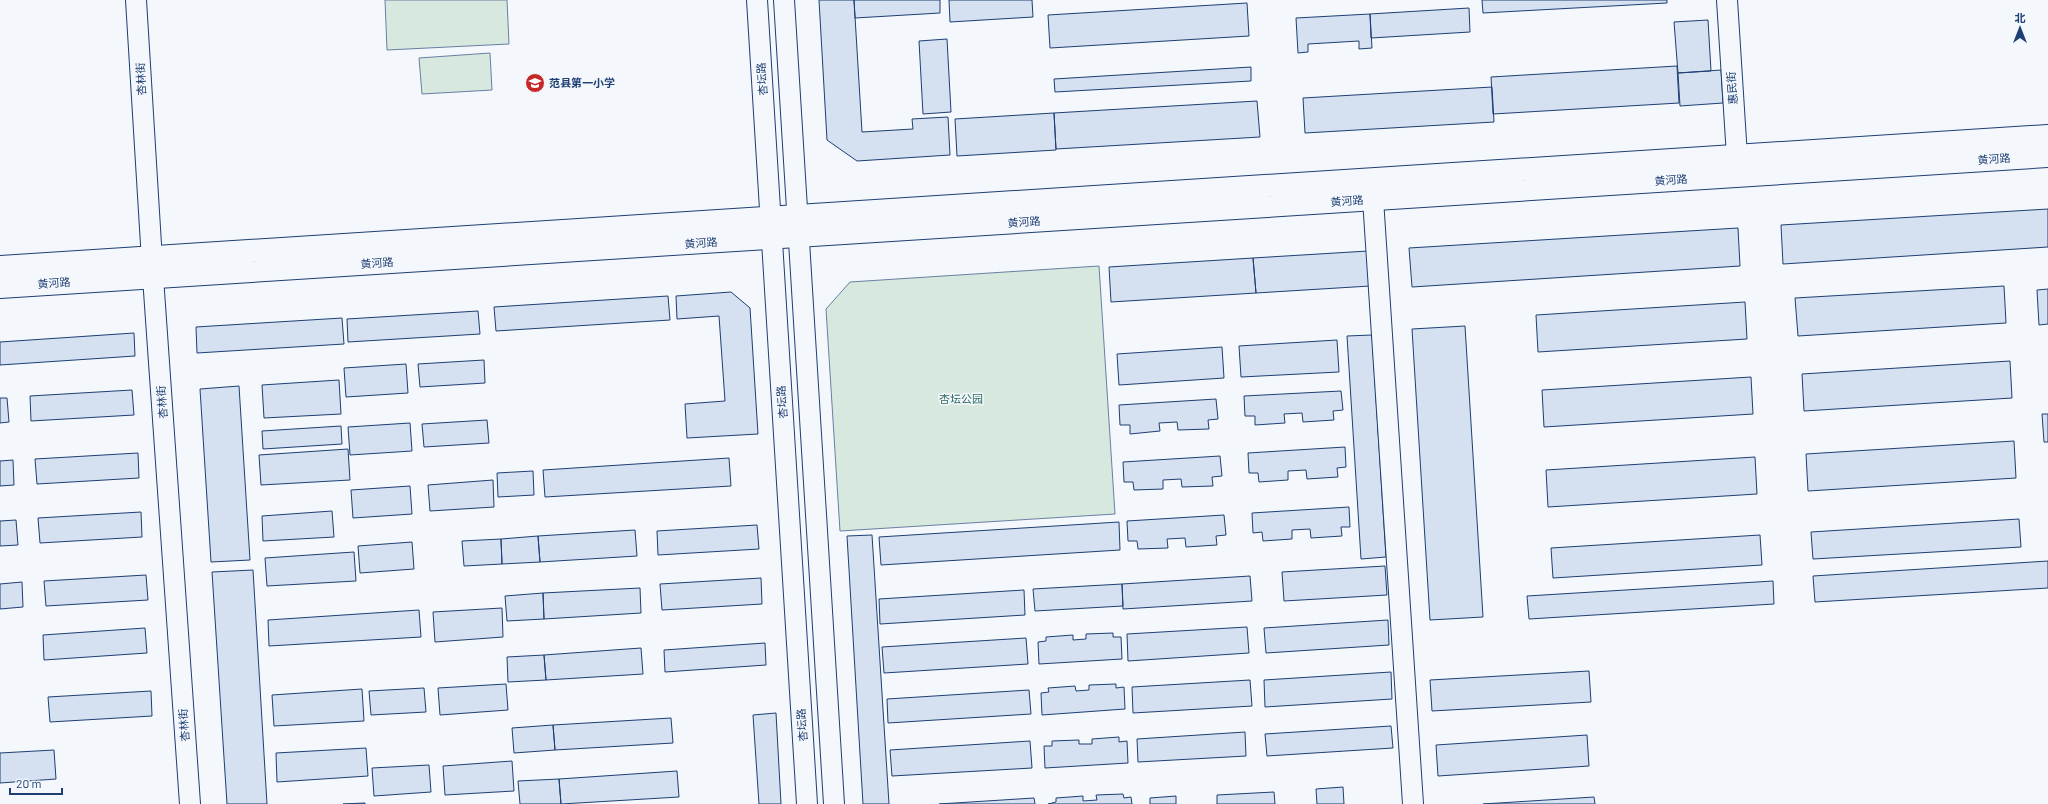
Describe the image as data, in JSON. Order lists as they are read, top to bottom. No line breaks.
{"streets":{"main road":["黄河路"],"street":["杏林街","杏坛路","惠民街"]},"crossings":[["杏林街","黄河路"],["杏坛路","黄河路"],["惠民街","黄河路"]],"parks":["杏坛公园"],"places":{"school or university":["范县第一小学"]},"scale_bar":"20 m","north":"top"}
